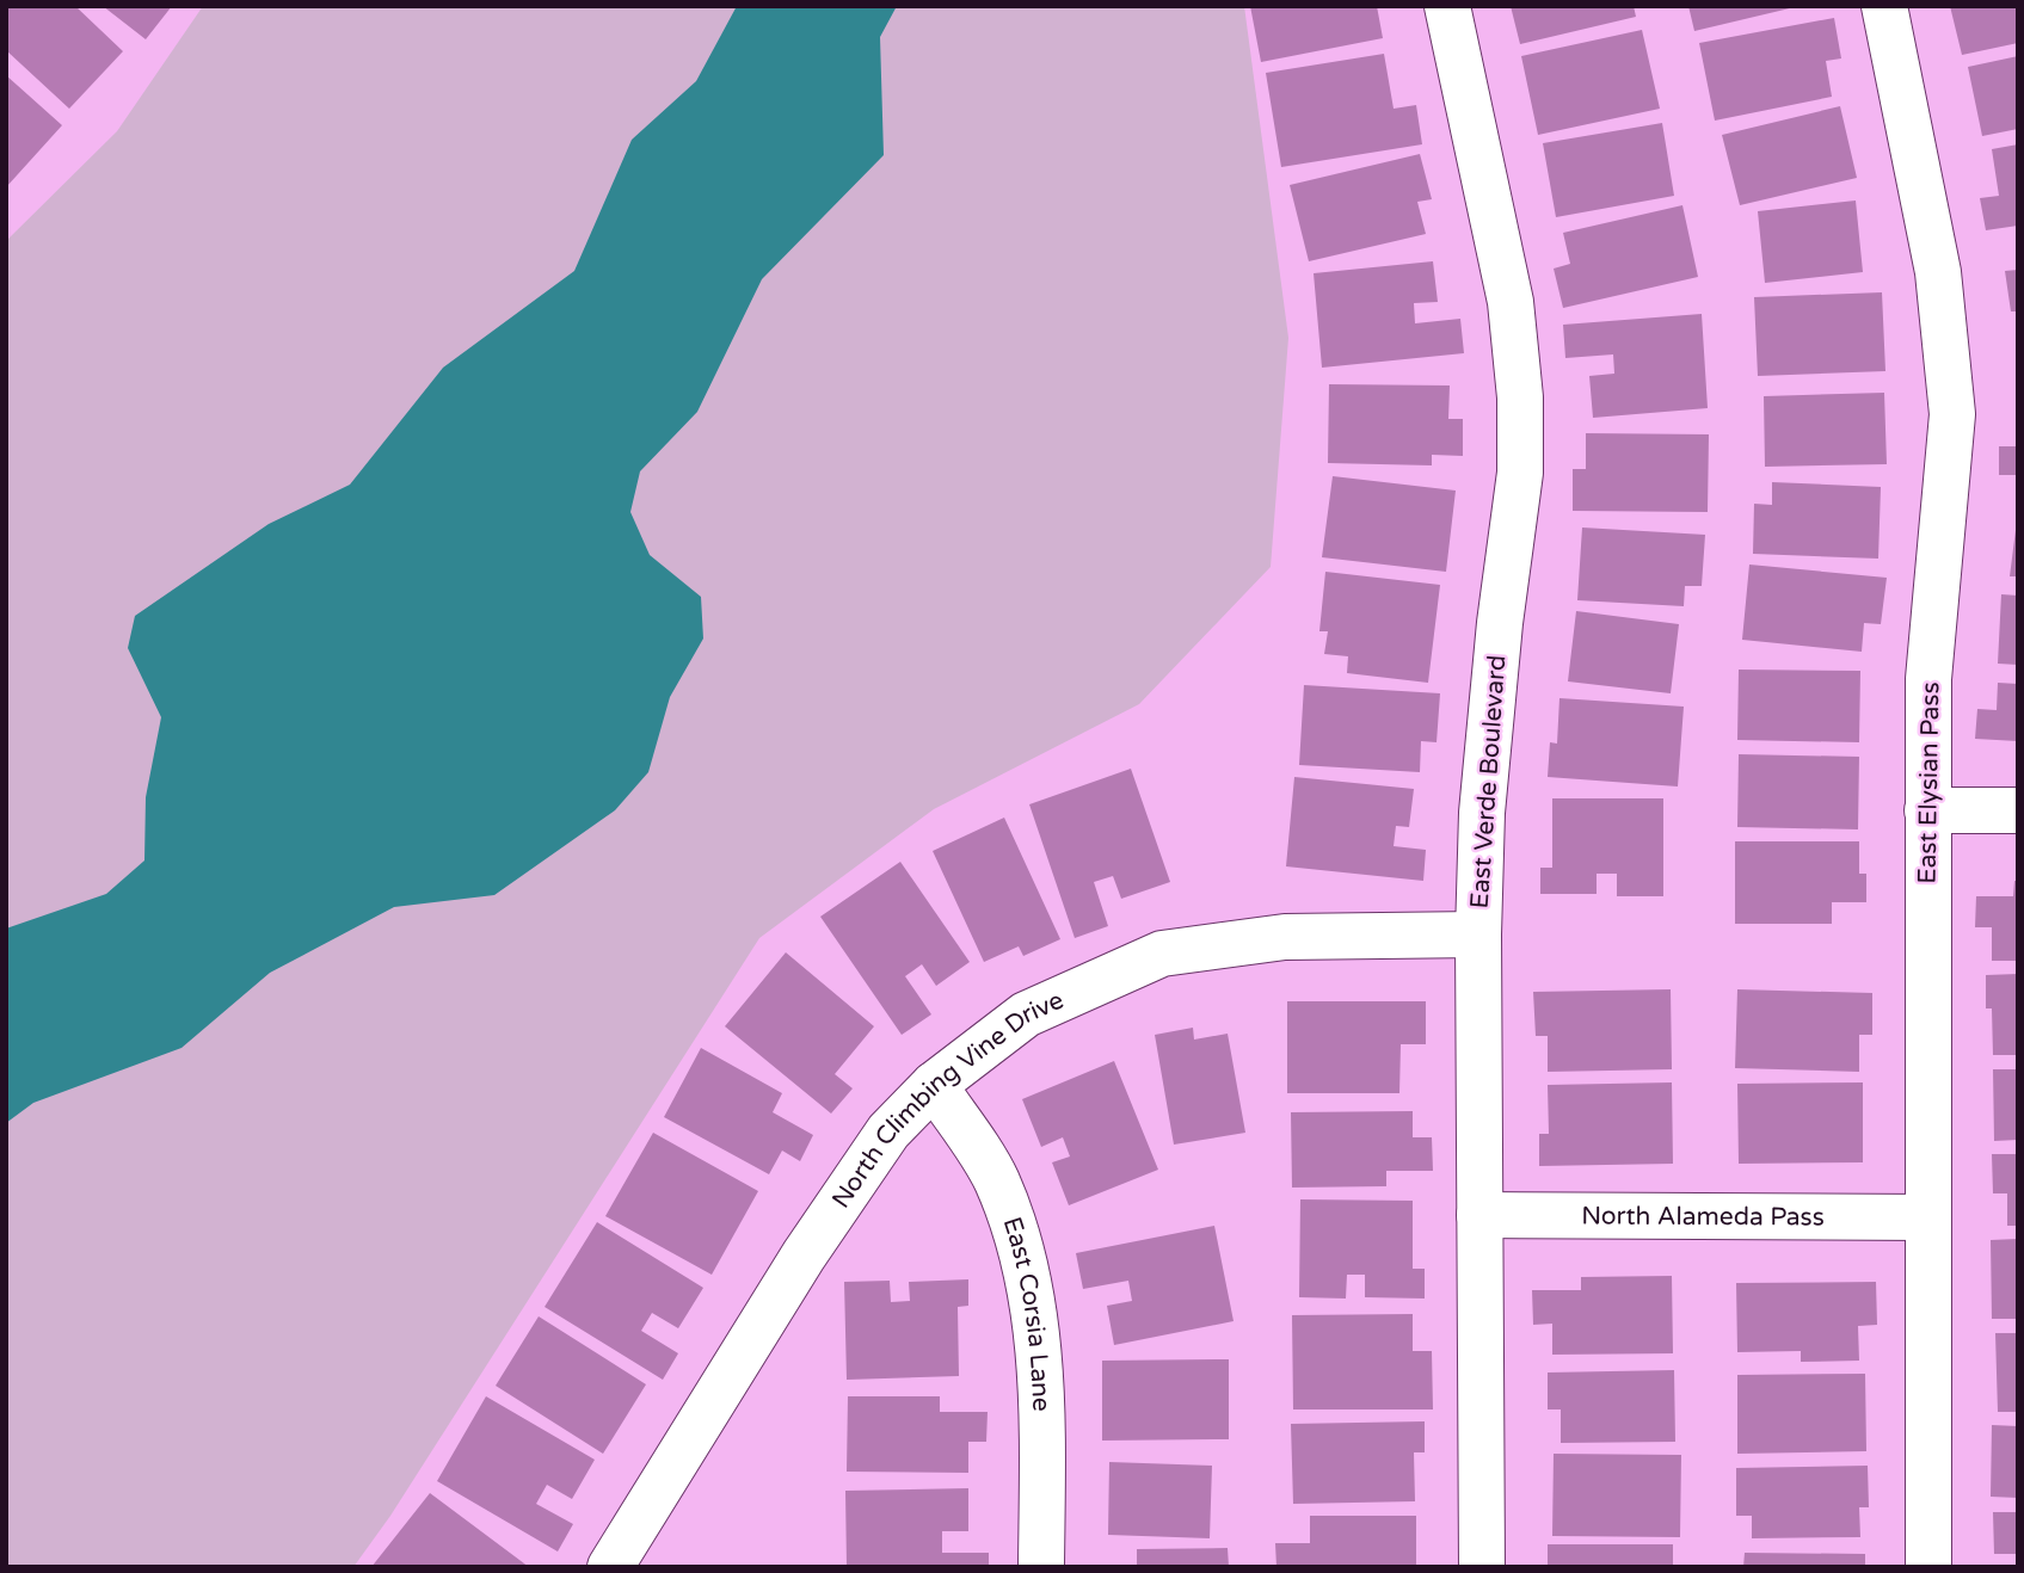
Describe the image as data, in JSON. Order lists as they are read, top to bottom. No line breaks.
{"streets":{"street":["East Verde Boulevard","East Elysian Pass","North Climbing Vine Drive","North Alameda Pass","East Corsia Lane"]},"crossings":[["East Verde Boulevard","North Climbing Vine Drive"],["East Verde Boulevard","North Alameda Pass"],["East Elysian Pass","North Alameda Pass"],["North Climbing Vine Drive","East Corsia Lane"]]}
